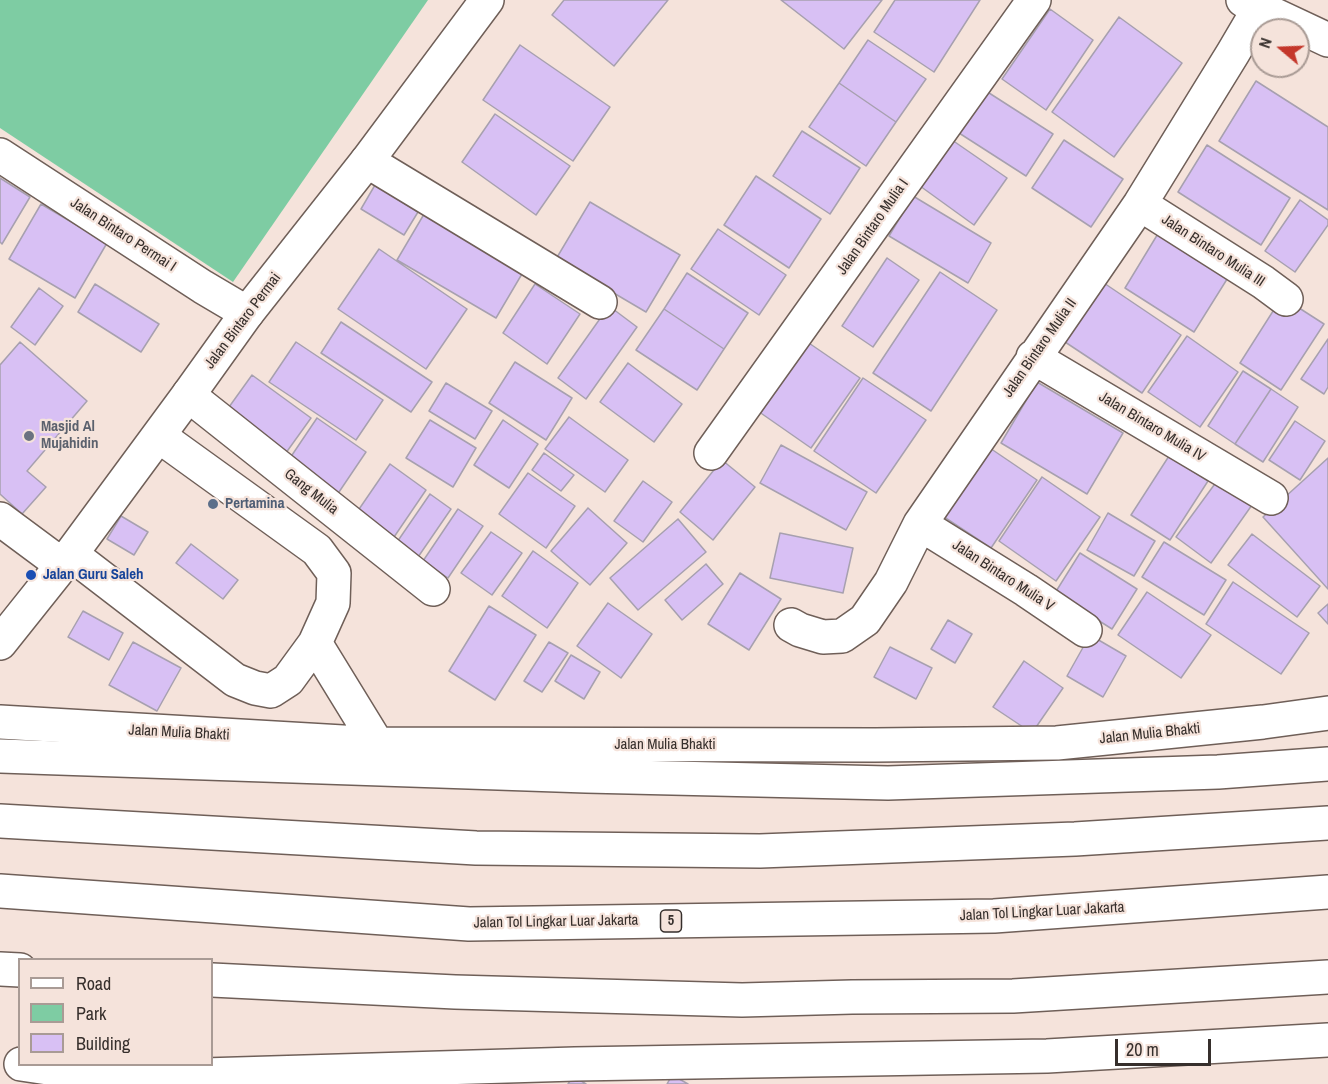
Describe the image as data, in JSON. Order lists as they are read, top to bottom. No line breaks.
{"streets":{"main road":["Jalan Bintaro Mulia I","Jalan Bintaro Permai I","Jalan Bintaro Mulia III","Jalan Bintaro Permai","Jalan Bintaro Mulia II","Jalan Bintaro Mulia IV","Gang Mulia","Jalan Bintaro Mulia V","Jalan Mulia Bhakti","Jalan Tol Lingkar Luar Jakarta","5"]},"crossings":[["Jalan Bintaro Permai I","Jalan Bintaro Permai"],["Jalan Bintaro Mulia III","Jalan Bintaro Mulia II"],["Jalan Bintaro Permai","Gang Mulia"],["Jalan Bintaro Mulia II","Jalan Bintaro Mulia IV"],["Jalan Bintaro Mulia II","Jalan Bintaro Mulia V"]],"places":["Masjid Al Mujahidin","Pertamina","Jalan Guru Saleh"],"legend":["Road","Park","Building"],"scale_bar":"20 m","north":"left"}
